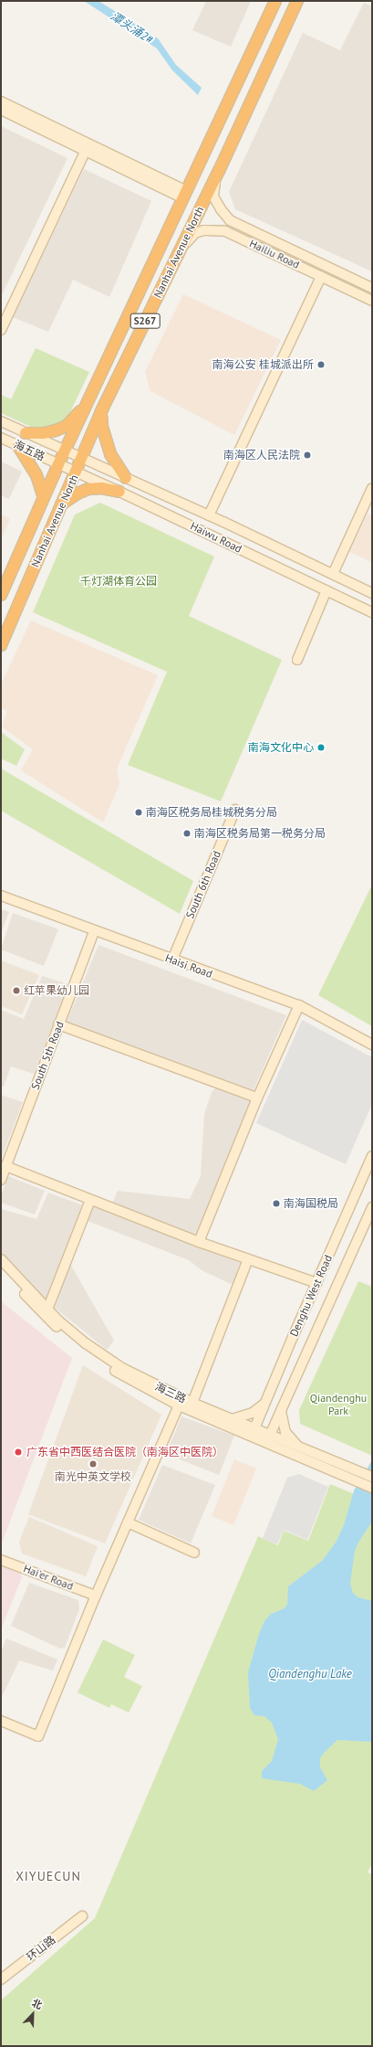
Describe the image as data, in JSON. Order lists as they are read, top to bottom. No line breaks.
{"streets":{"highway":["Nanhai Avenue North","S267"],"main road":["Hailiu Road","海五路","Haiwu Road","South 6th Road","Haisi Road","South 5th Road","Denghu West Road","海三路","Hai'er Road","环山路"]},"crossings":[["Nanhai Avenue North","Hailiu Road"],["Nanhai Avenue North","海五路"],["Nanhai Avenue North","Haiwu Road"],["海五路","Haiwu Road"],["South 6th Road","Haisi Road"],["Haisi Road","South 5th Road"],["Denghu West Road","海三路"]],"districts":["XIYUECUN"],"water":["潭头涌2#","Qiandenghu Lake"],"parks":["千灯湖体育公园","Qiandenghu Park"],"places":["南海公安 桂城派出所","南海区人民法院","南海文化中心","南海区税务局桂城税务分局","南海区税务局第一税务分局","红苹果幼儿园","南海国税局","广东省中西医结合医院（南海区中医院）","南光中英文学校"],"north":"top right"}
